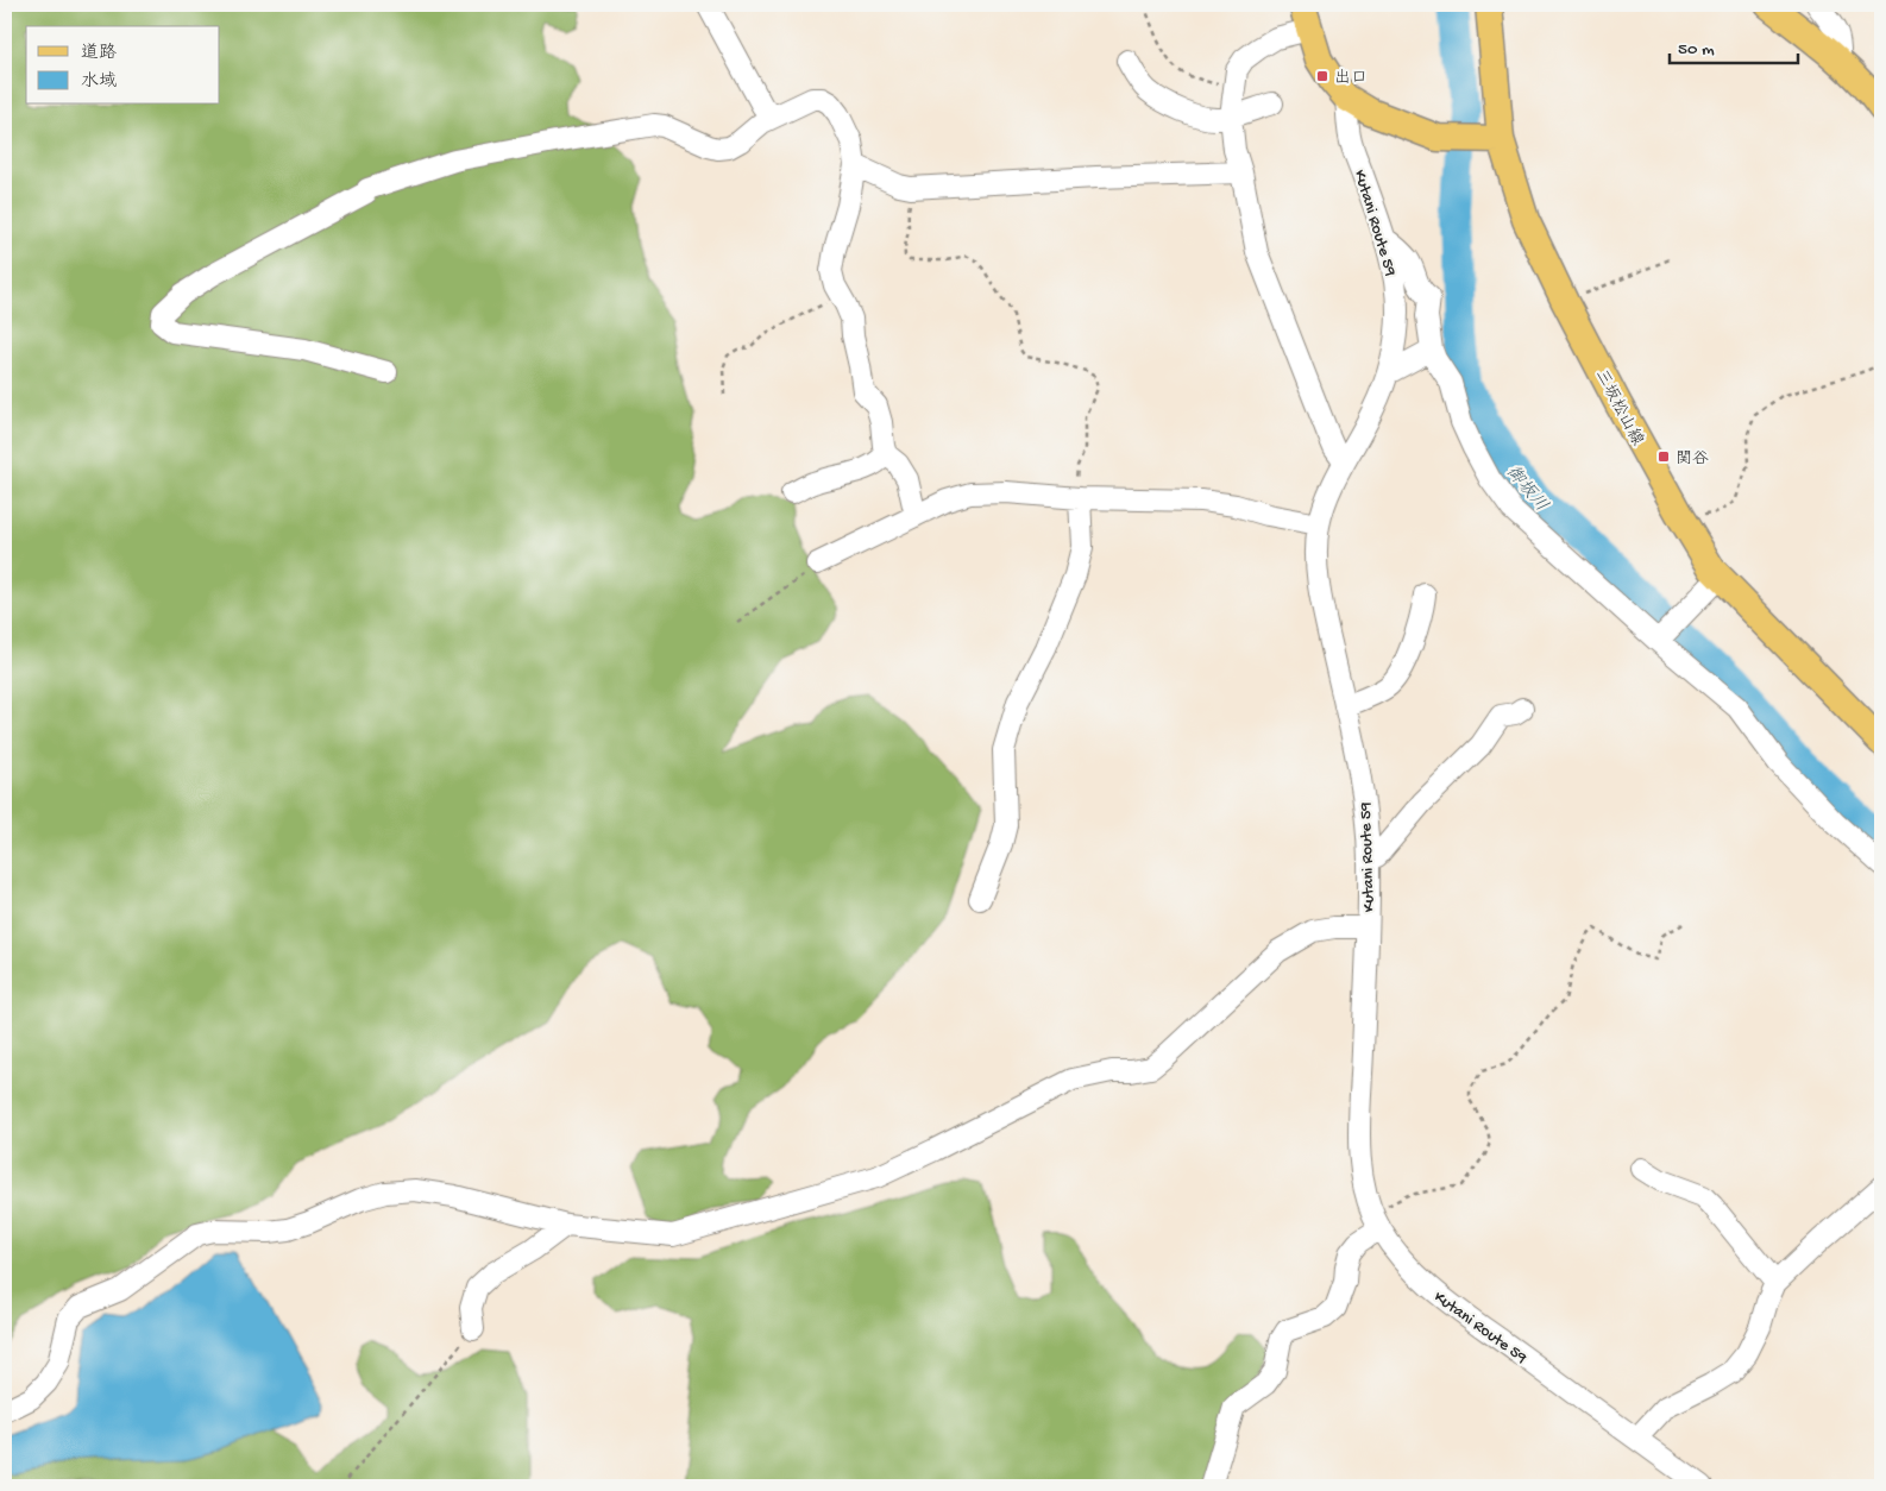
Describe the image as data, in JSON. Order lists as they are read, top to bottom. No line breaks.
{"streets":{"main road":["三坂松山線"],"street":["Kutani Route 59"]},"water":["御坂川"],"places":{"transit":["出口","関谷"]},"legend":["道路","水域"],"scale_bar":"50 m"}
